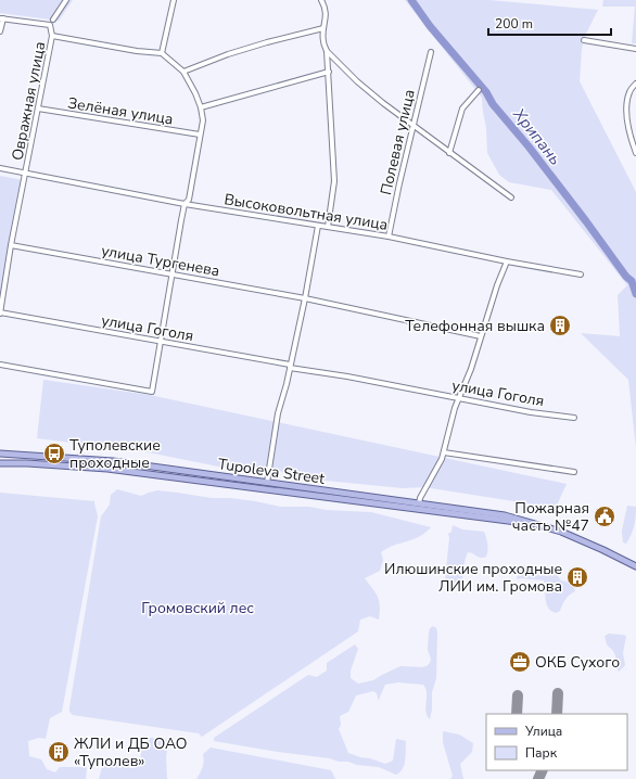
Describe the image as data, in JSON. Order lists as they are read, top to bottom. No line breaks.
{"streets":{"main road":["Tupoleva Street"],"street":["Овражная улица","Зелёная улица","Полевая улица","Высоковольтная улица","улица Тургенева","улица Гоголя"]},"crossings":[["Овражная улица","Зелёная улица"],["Овражная улица","Высоковольтная улица"],["Овражная улица","улица Тургенева"],["Овражная улица","улица Гоголя"],["Полевая улица","Высоковольтная улица"]],"water":["Хрипань"],"parks":["Громовский лес"],"places":{"building":["Телефонная вышка","Илюшинские проходные ЛИИ им. Громова","ЖЛИ и ДБ ОАО «Туполев»"],"bus stop":["Туполевские проходные"],"public building":["Пожарная часть №47"],"office":["ОКБ Сухого"]},"legend":["Улица","Парк"],"scale_bar":"200 m"}
